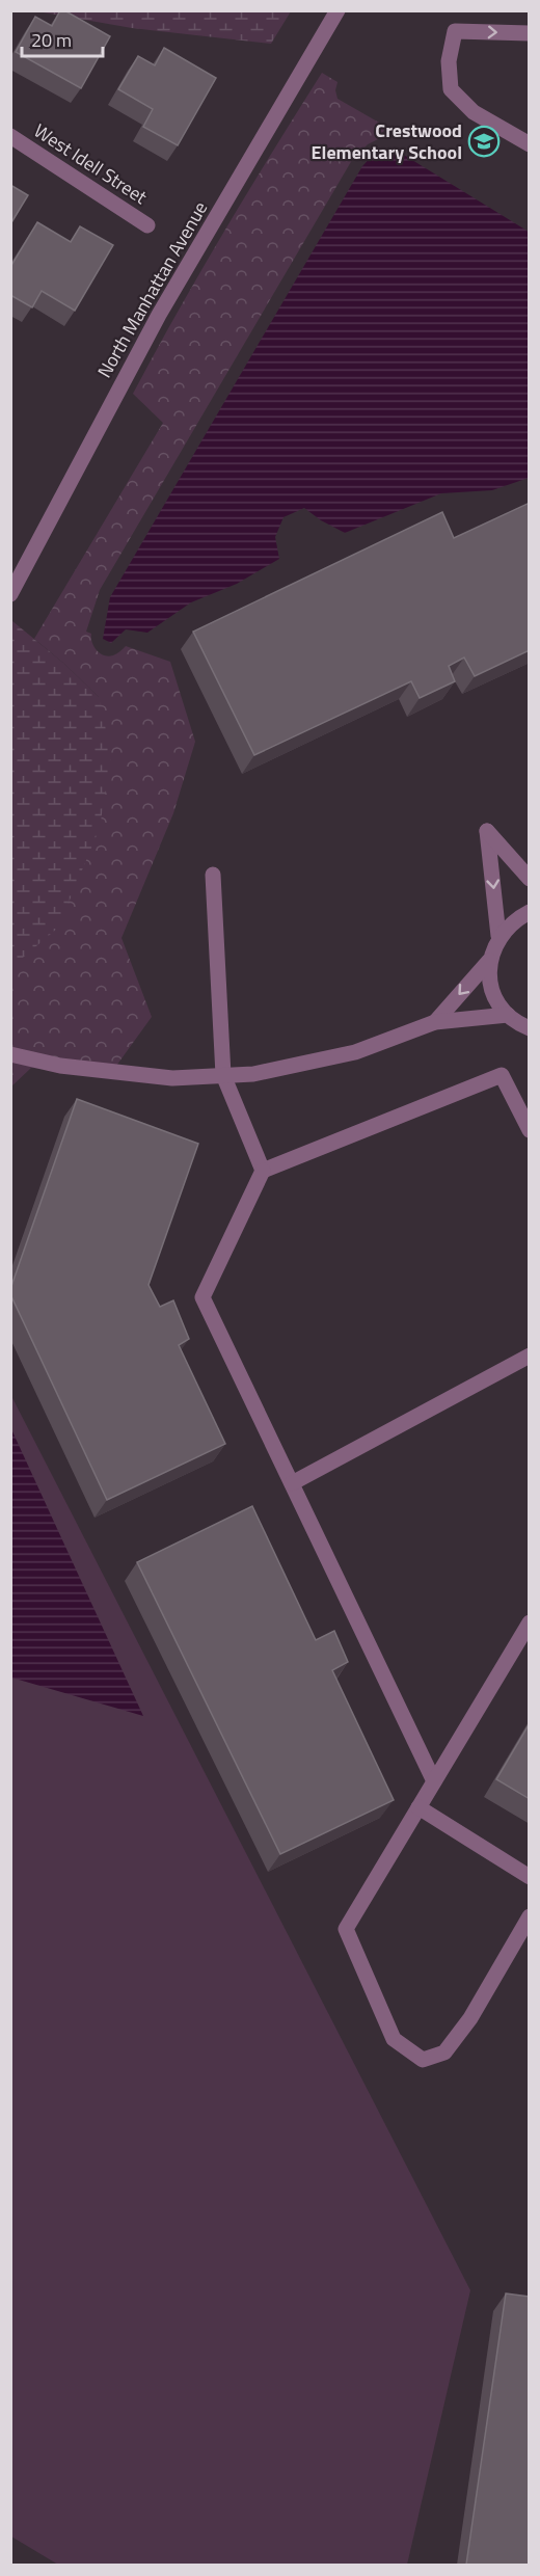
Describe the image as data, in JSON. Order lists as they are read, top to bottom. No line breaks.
{"streets":{"street":["West Idell Street","North Manhattan Avenue"]},"places":{"school or university":["Crestwood Elementary School"]},"scale_bar":"20 m"}
